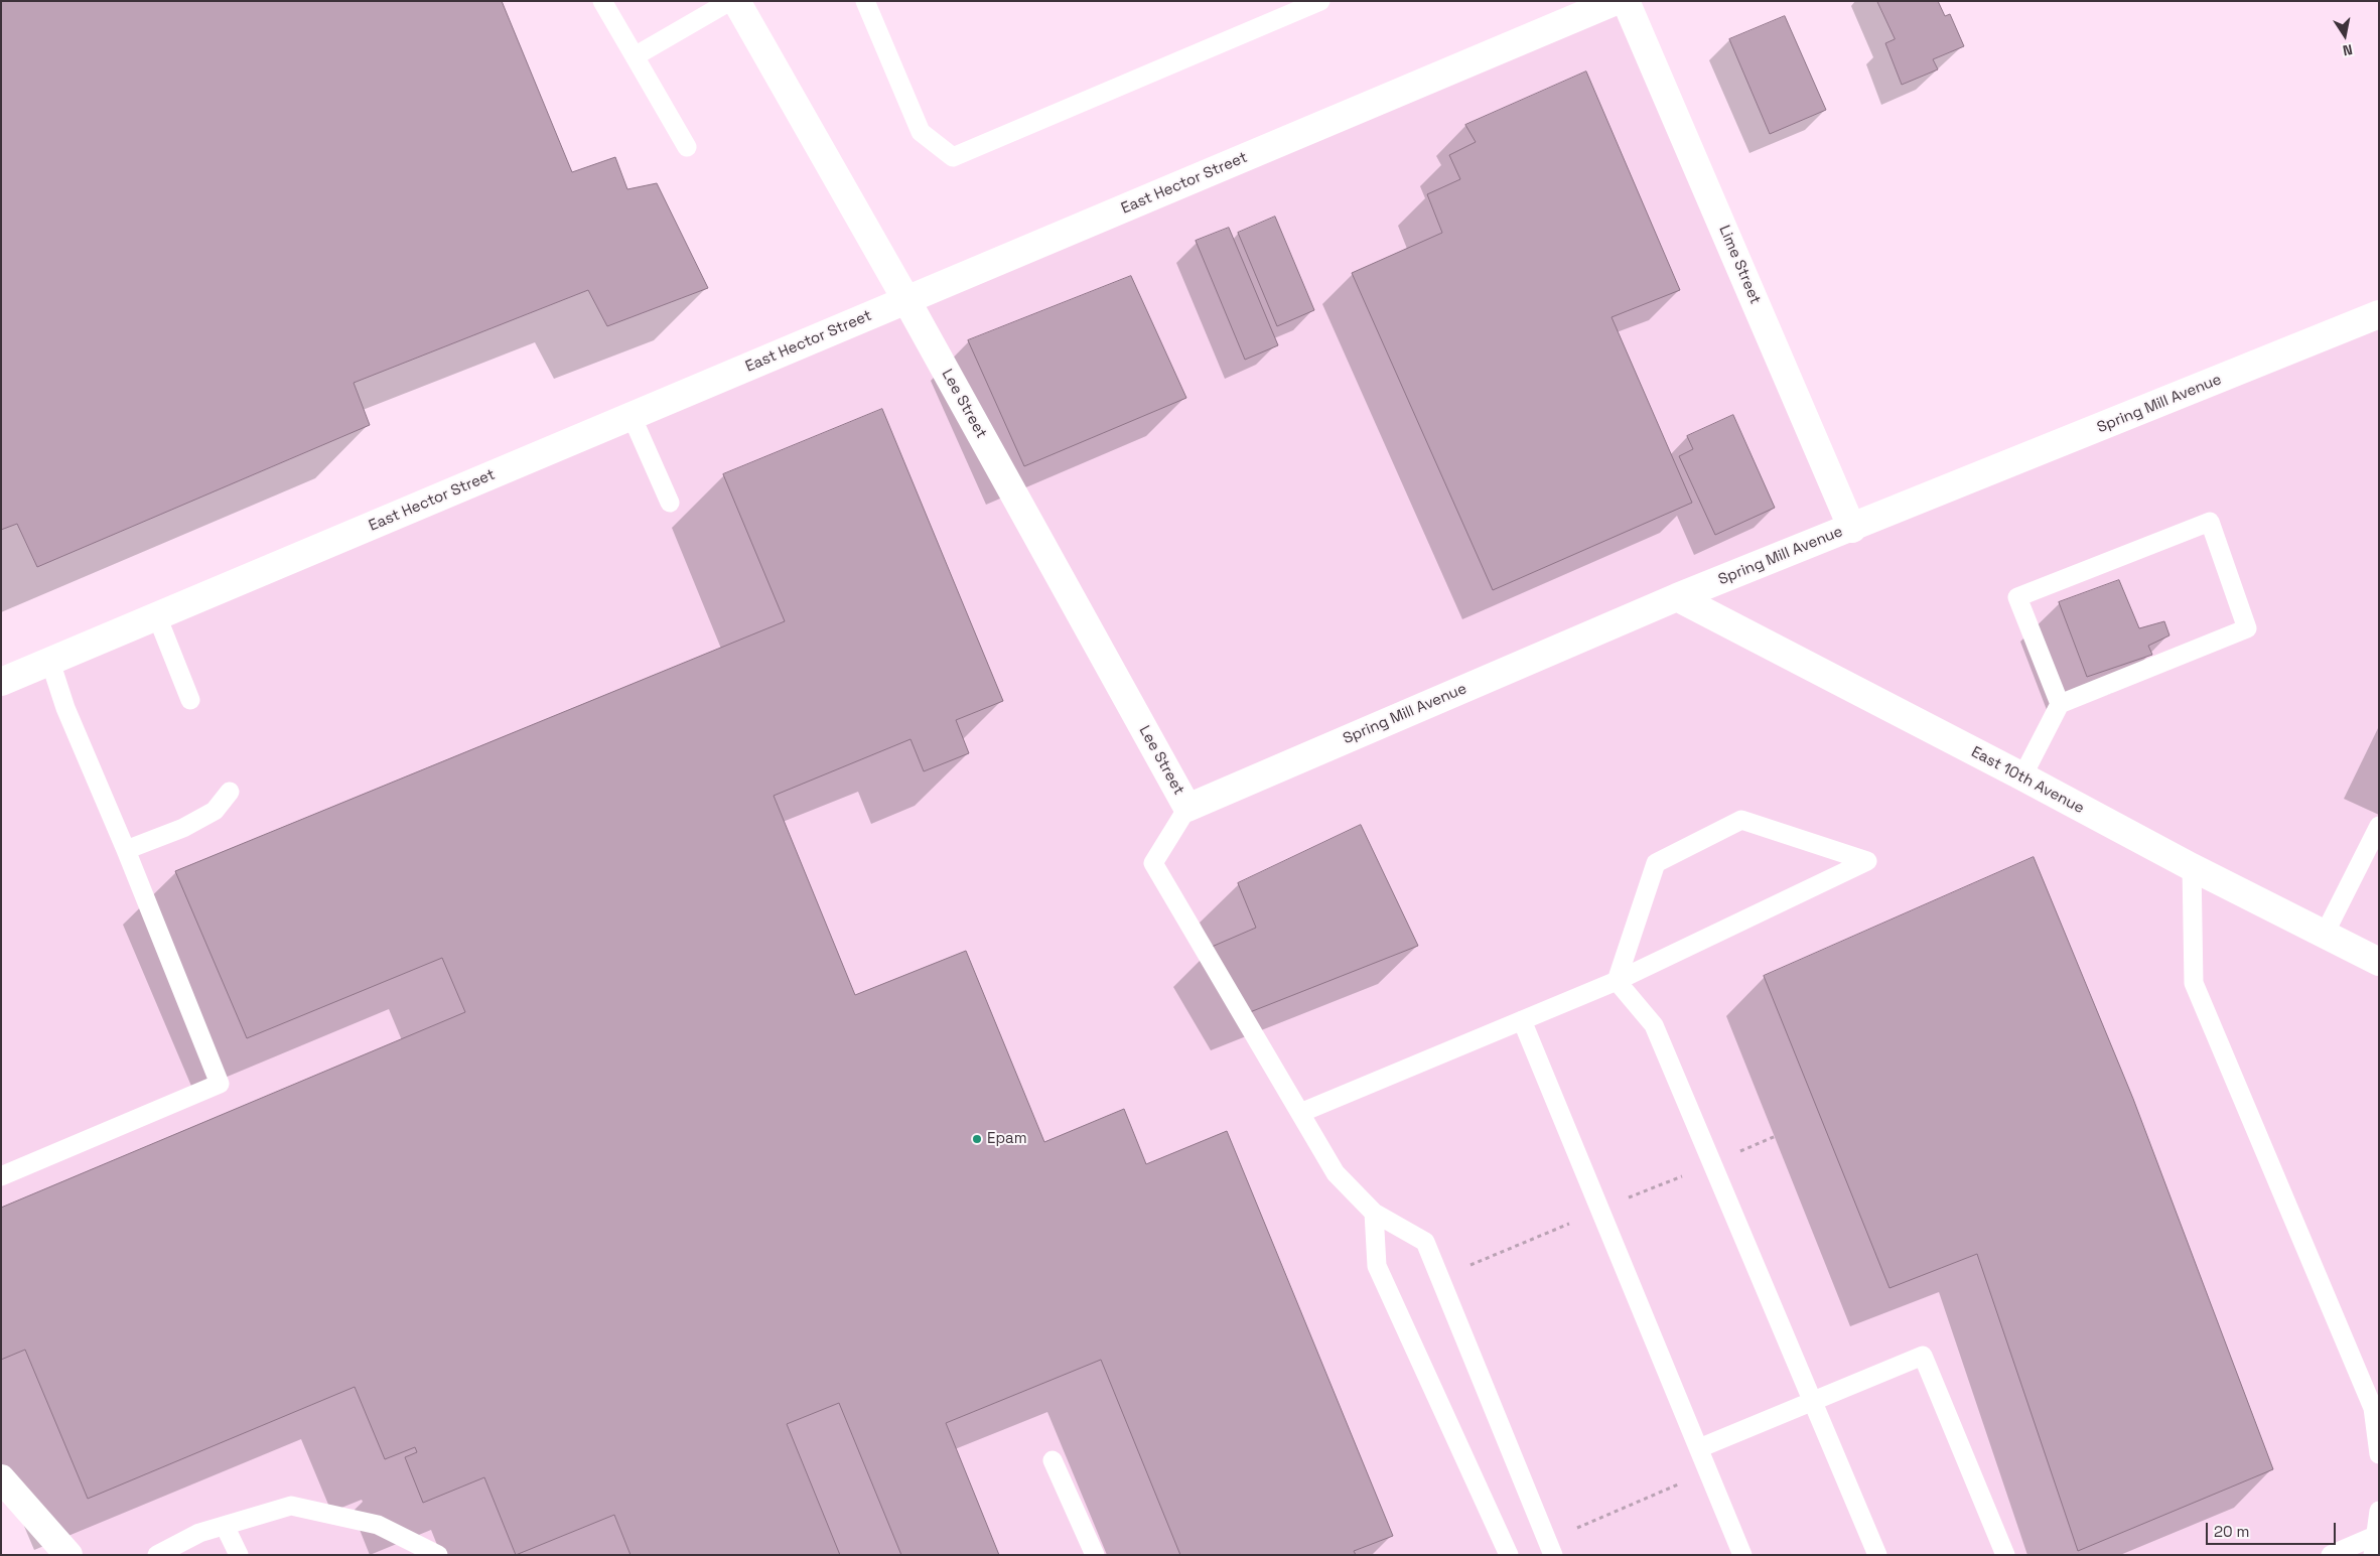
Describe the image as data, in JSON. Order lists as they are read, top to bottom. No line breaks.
{"streets":{"street":["East Hector Street","Lime Street","Lee Street","Spring Mill Avenue","East 10th Avenue"]},"crossings":[["East Hector Street","Lee Street"],["Lime Street","Spring Mill Avenue"],["Lee Street","Spring Mill Avenue"],["Spring Mill Avenue","East 10th Avenue"]],"places":["Epam"],"scale_bar":"20 m","north":"bottom"}
